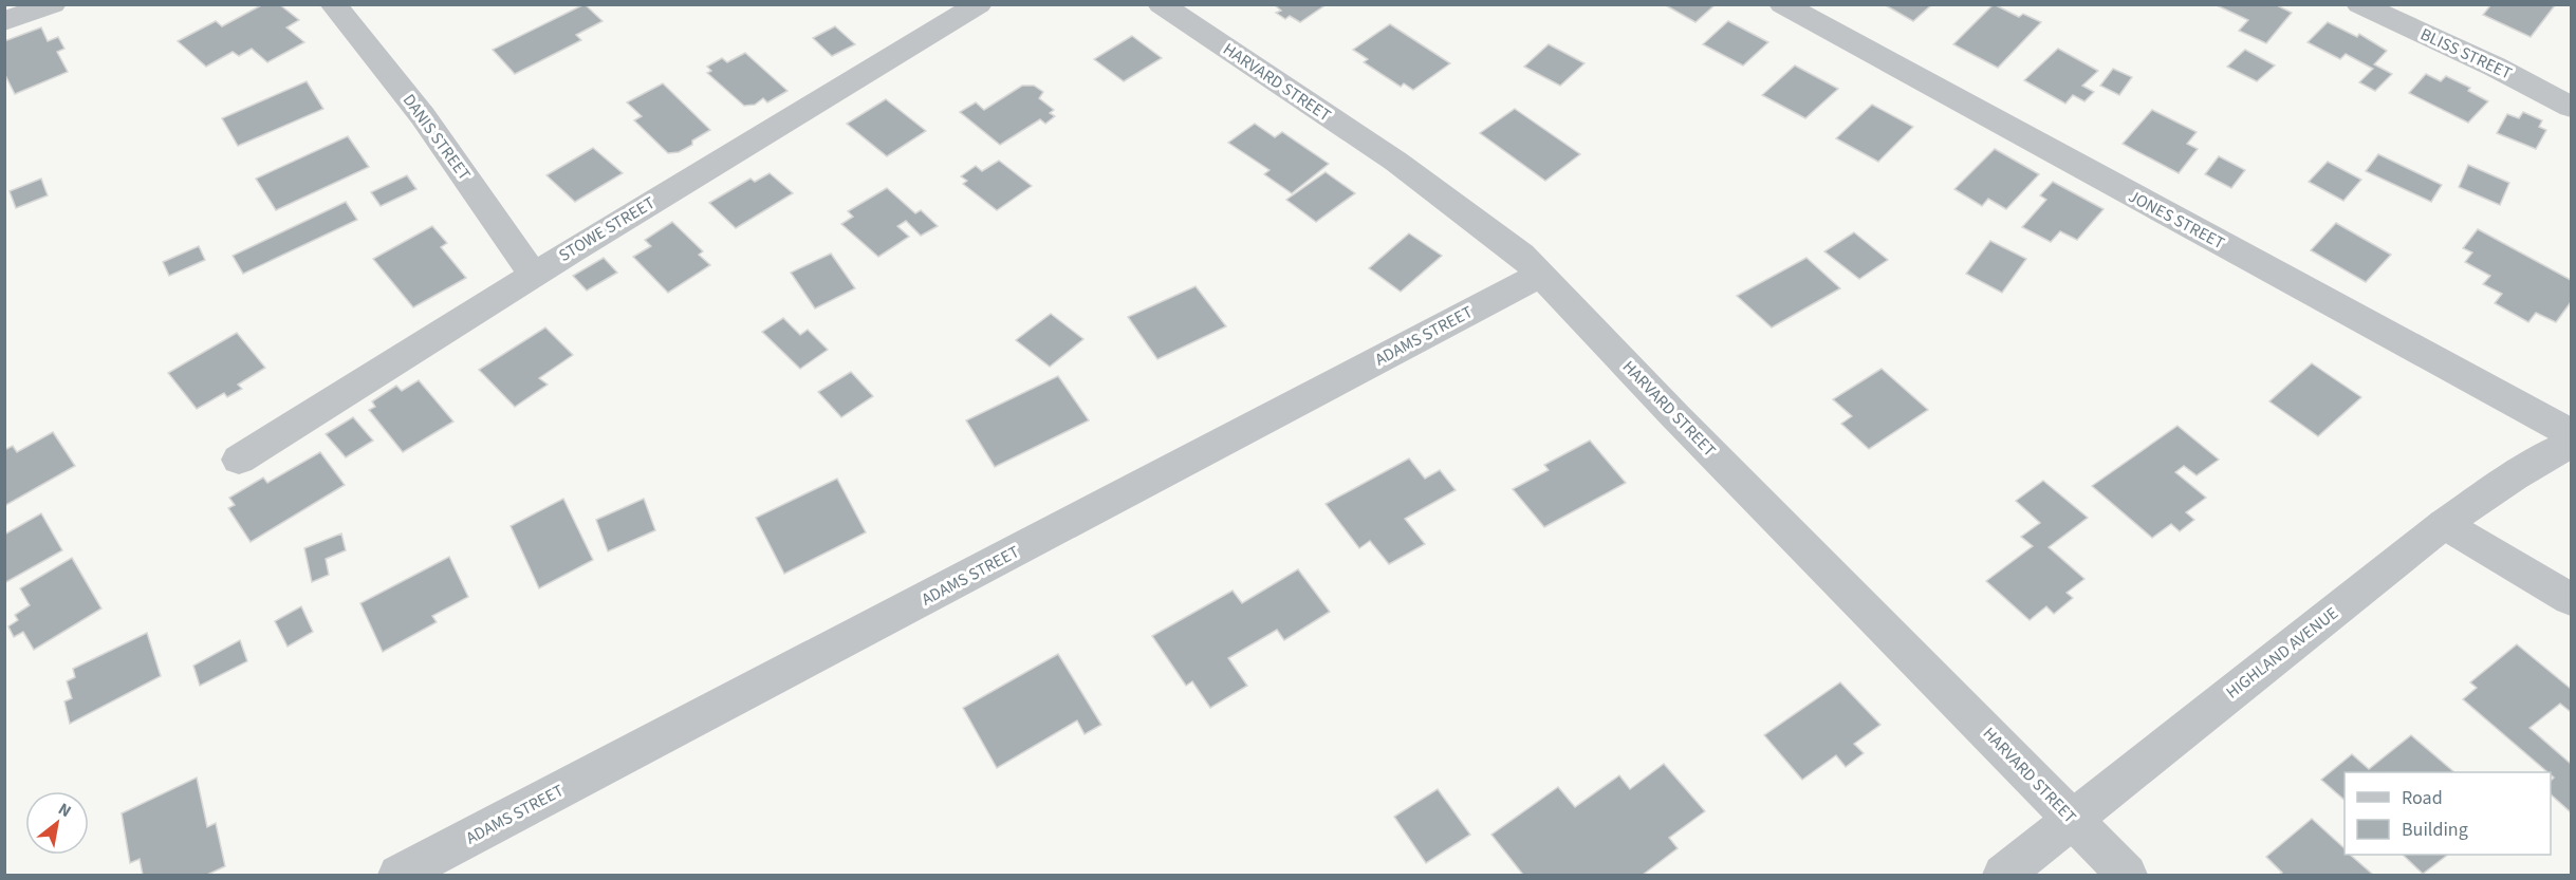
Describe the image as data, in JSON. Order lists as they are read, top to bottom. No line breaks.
{"streets":{"street":["BLISS STREET","HARVARD STREET","DANIS STREET","JONES STREET","STOWE STREET","ADAMS STREET","HIGHLAND AVENUE"]},"crossings":[["HARVARD STREET","ADAMS STREET"],["HARVARD STREET","HIGHLAND AVENUE"],["DANIS STREET","STOWE STREET"]],"legend":["Road","Building"],"north":"top right"}
